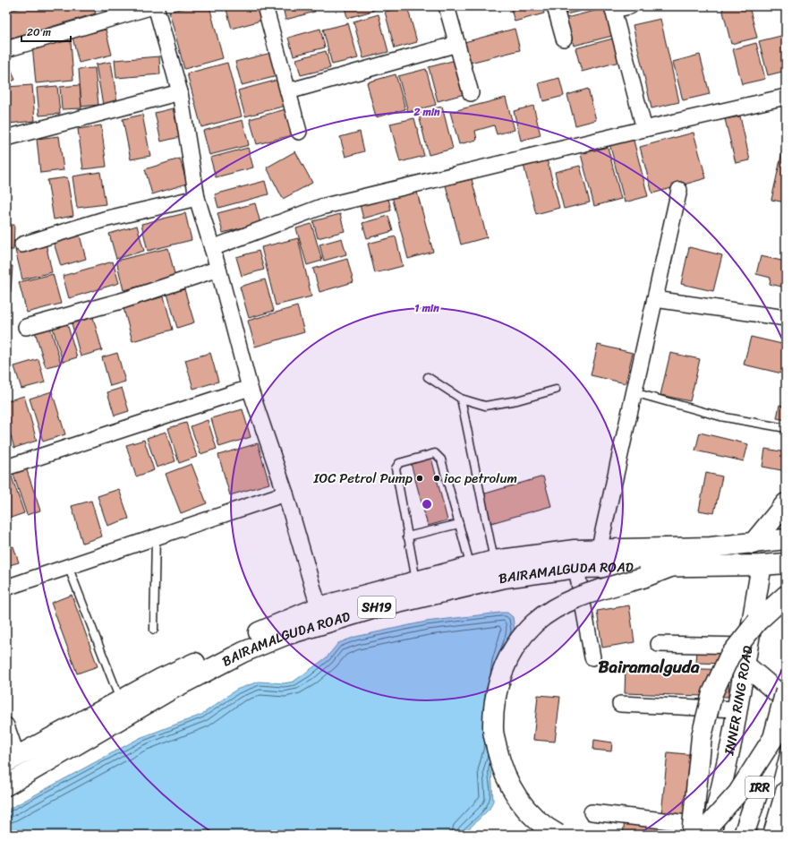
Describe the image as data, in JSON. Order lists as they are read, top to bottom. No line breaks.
{"streets":{"main road":["BAIRAMALGUDA ROAD","SH19","INNER RING ROAD","IRR"]},"crossings":[["BAIRAMALGUDA ROAD","INNER RING ROAD"]],"districts":["Bairamalguda"],"places":["IOC Petrol Pump","ioc petrolum"],"scale_bar":"20 m","rings":["2 min","1 min"]}
